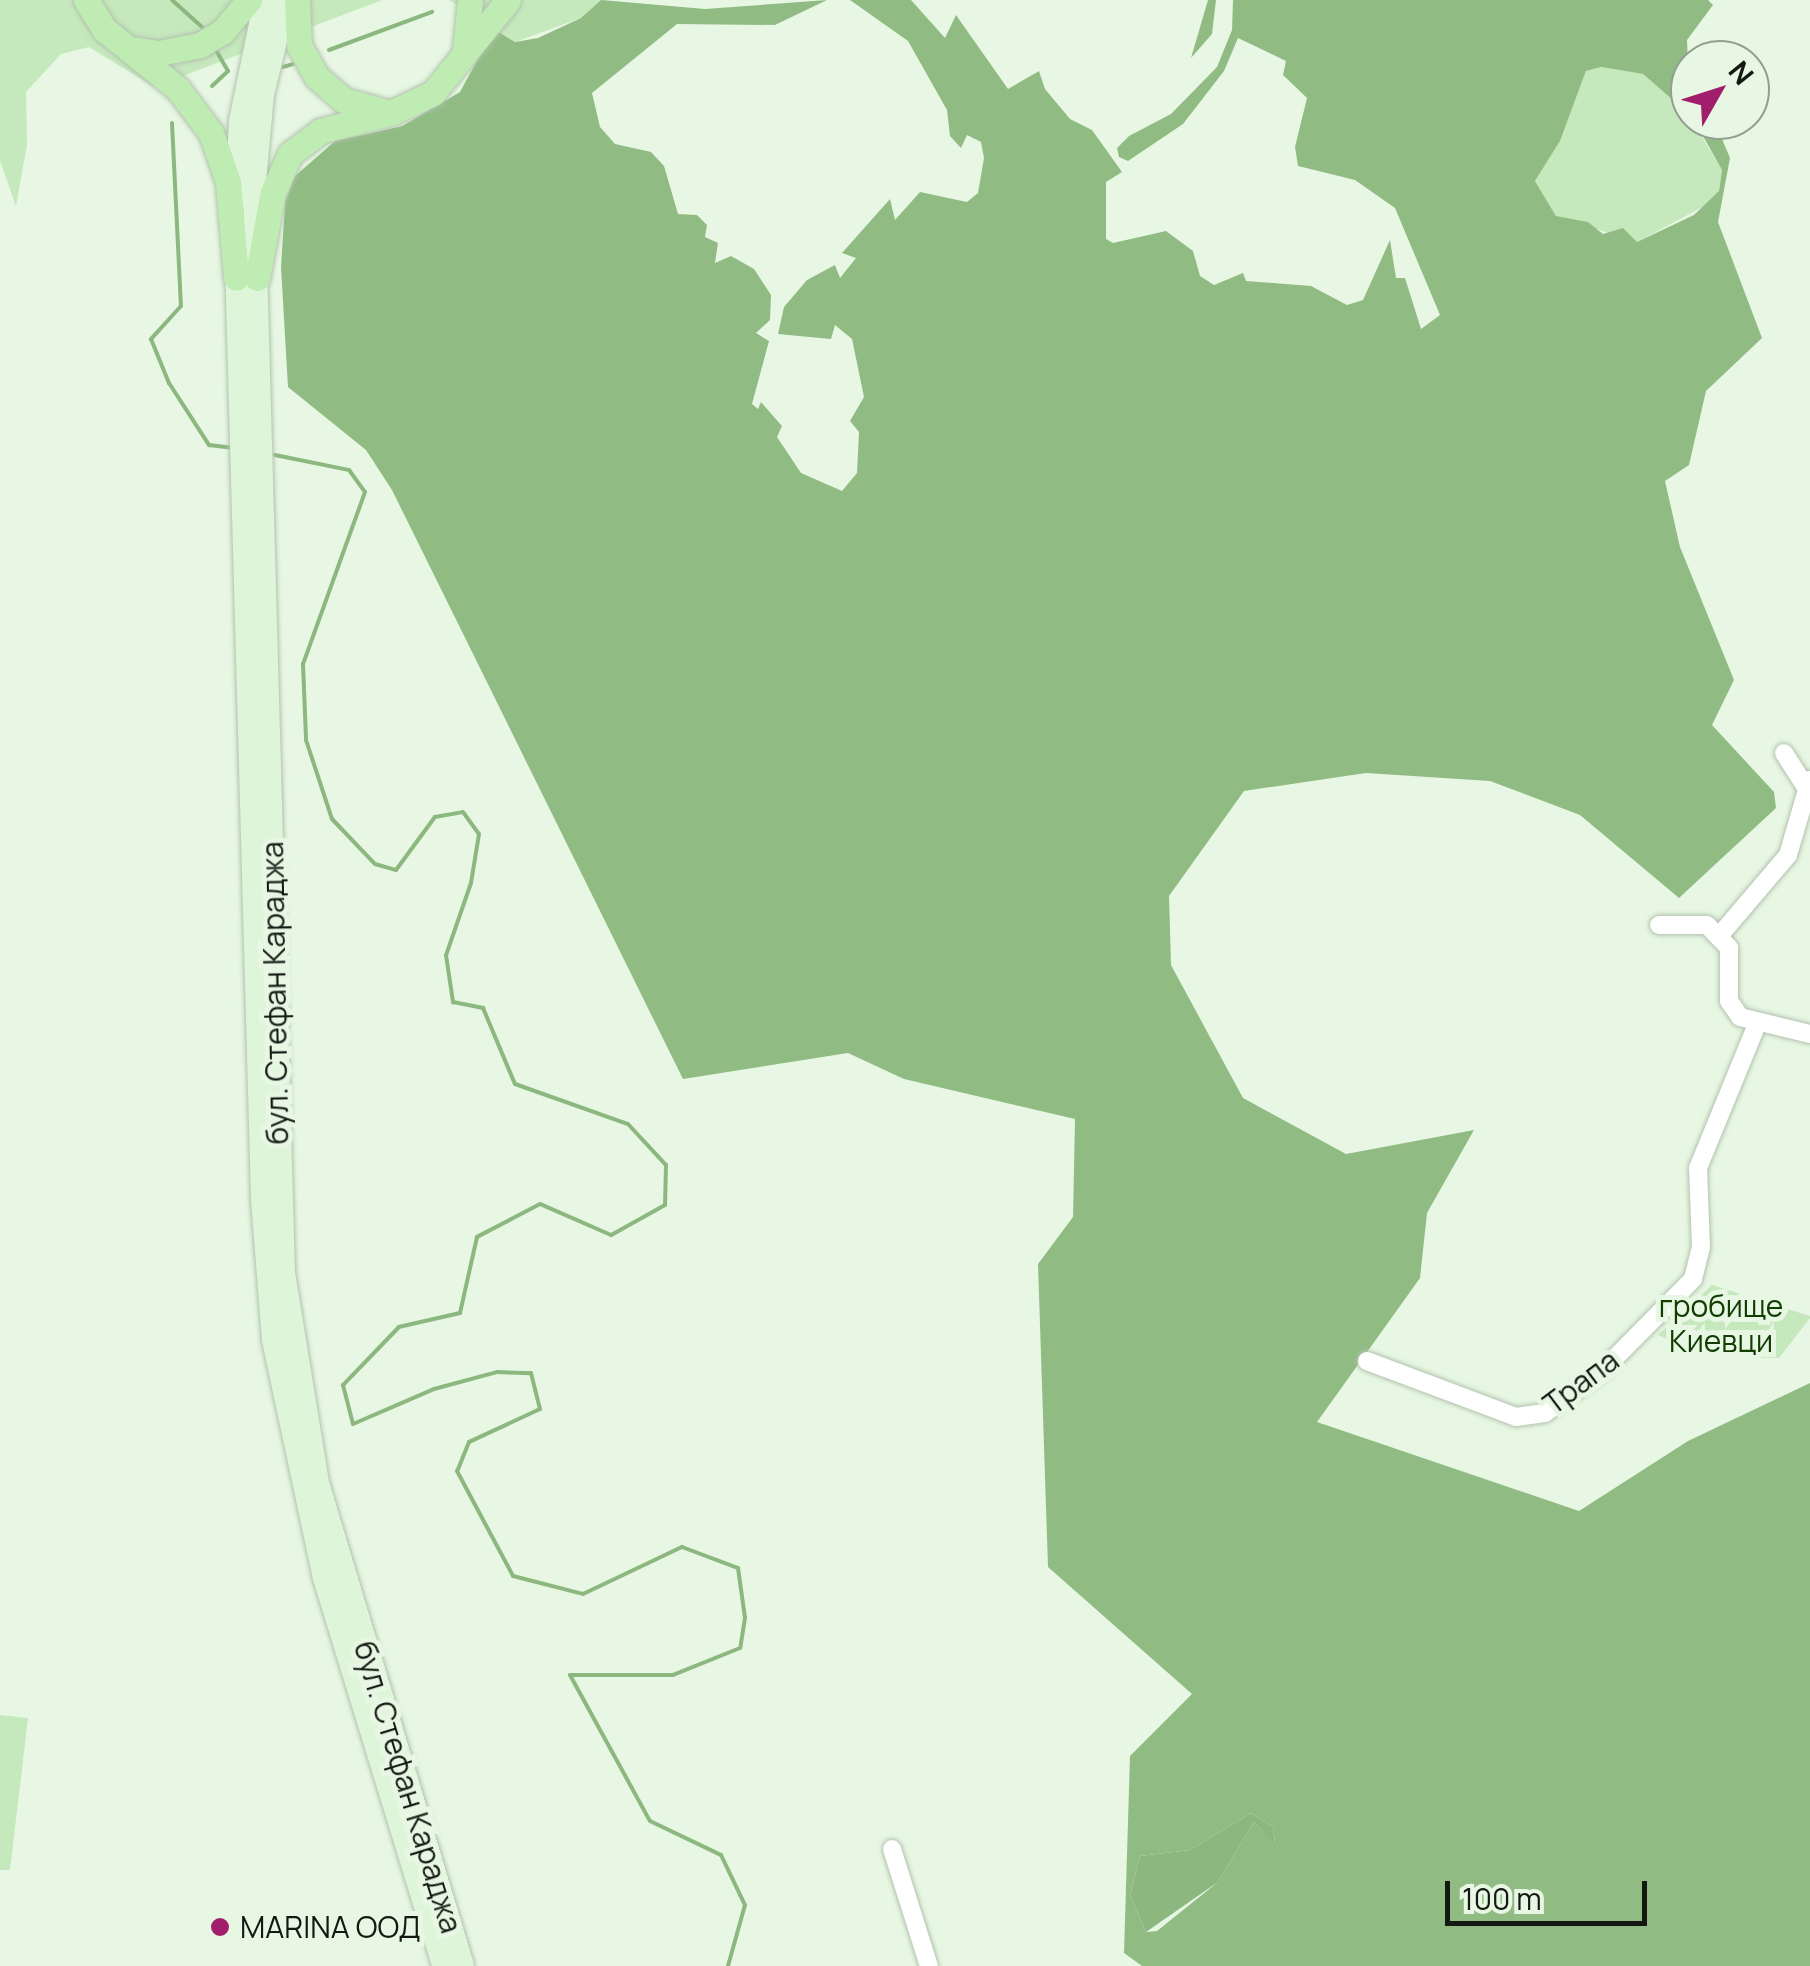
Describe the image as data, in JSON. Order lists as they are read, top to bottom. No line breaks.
{"streets":{"main road":["бул. Стефан Караджа"],"street":["Трапа"]},"parks":["гробище Киевци"],"places":["MARINA ООД"],"scale_bar":"100 m","north":"top right"}
